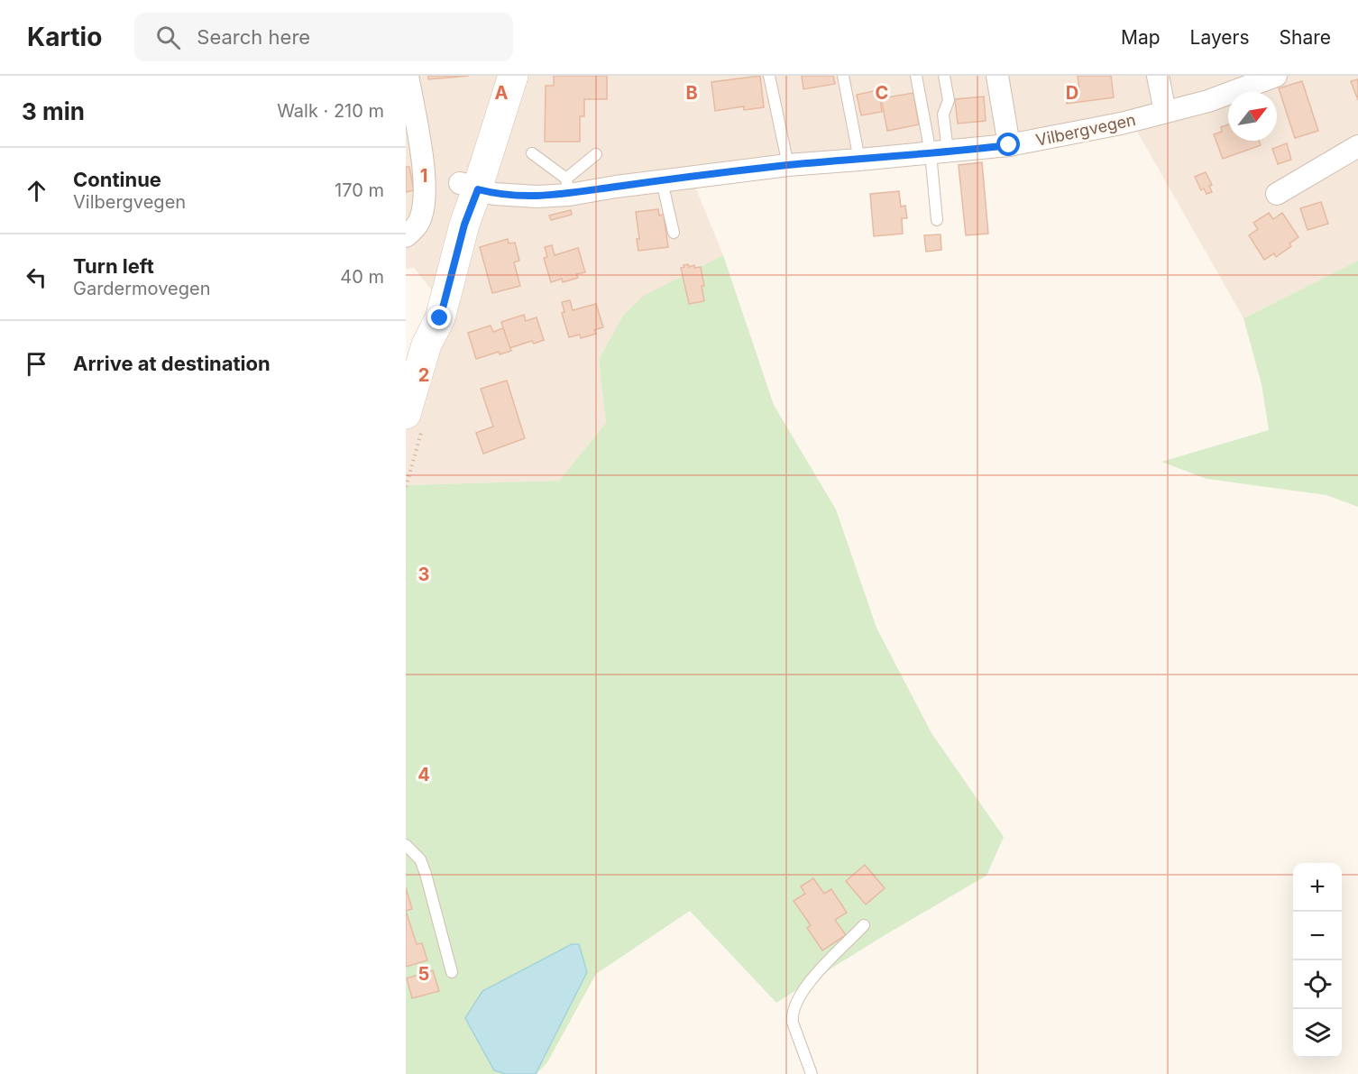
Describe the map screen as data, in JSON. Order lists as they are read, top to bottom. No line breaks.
{"streets":{"street":["Vilbergvegen"]},"north":"top right","page":{"header":"Kartio","search":"Search here","nav":["Map","Layers","Share"],"heading":["3 min","Walk · 210 m"],"list":[["Continue","Vilbergvegen","170 m"],["Turn left","Gardermovegen","40 m"],"Arrive at destination"],"map_buttons":["+","−"]},"grid":{"columns":["A","B","C","D"],"rows":["1","2","3","4","5"]}}
